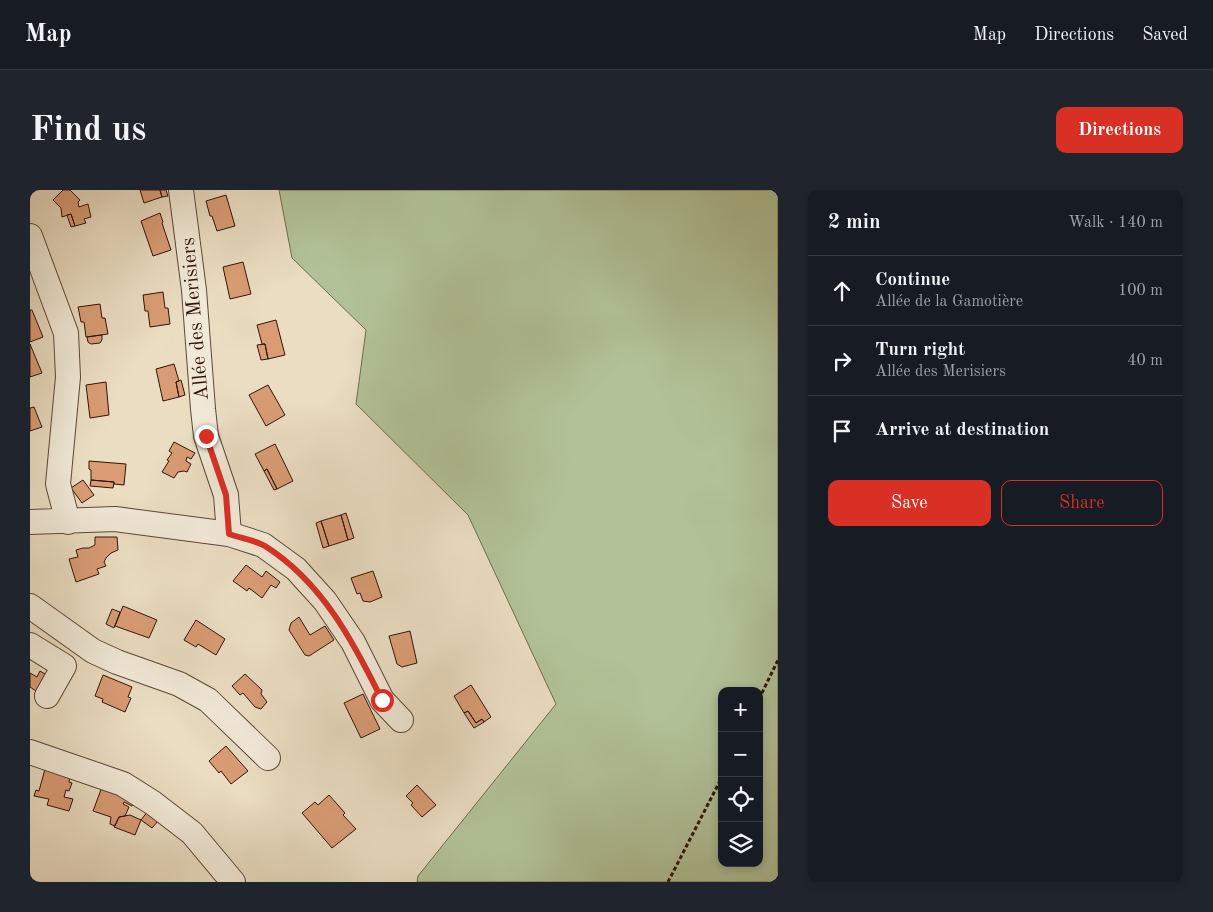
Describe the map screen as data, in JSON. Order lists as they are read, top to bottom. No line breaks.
{"streets":{"street":["Allée des Merisiers"]},"page":{"header":"Map","nav":["Map","Directions","Saved"],"buttons":["Directions",["Save","Share"]],"title":"Find us","heading":["2 min","Walk · 140 m"],"list":[["Continue","Allée de la Gamotière","100 m"],["Turn right","Allée des Merisiers","40 m"],"Arrive at destination"],"map_buttons":["+","−"]}}
